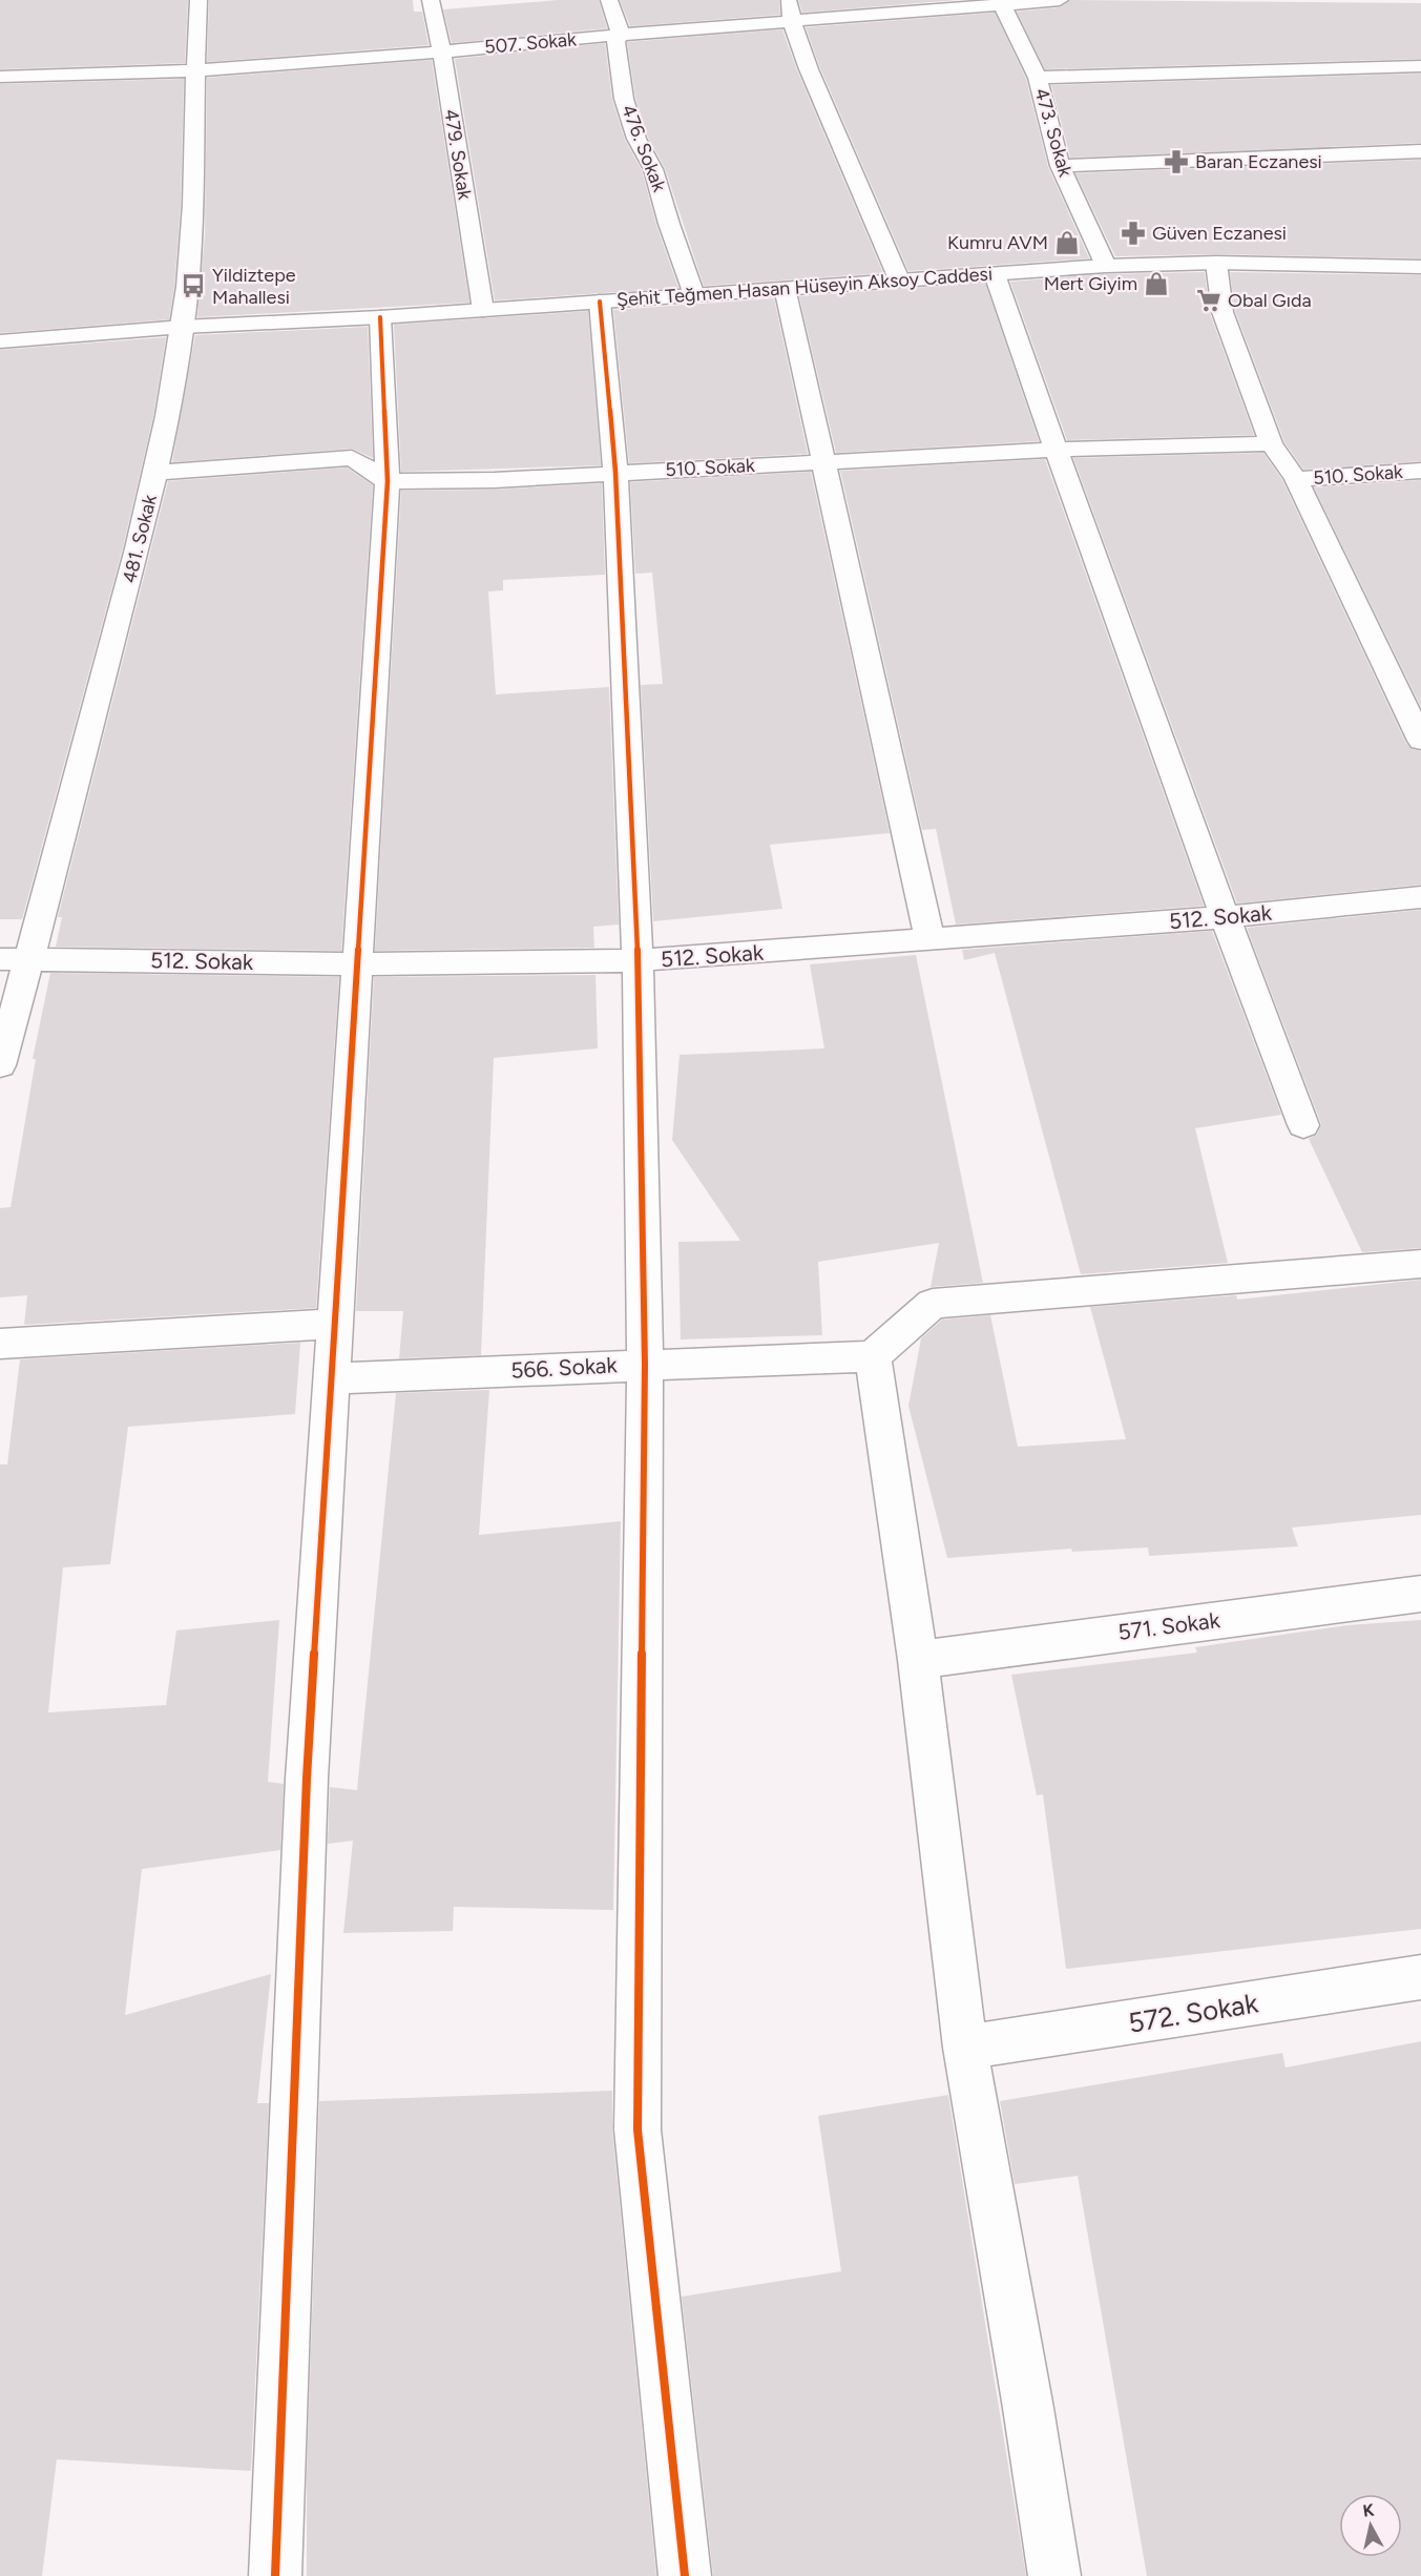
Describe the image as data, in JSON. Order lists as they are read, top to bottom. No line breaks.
{"streets":{"street":["507. Sokak","473. Sokak","476. Sokak","479. Sokak","Şehit Teğmen Hasan Hüseyin Aksoy Caddesi","510. Sokak","481. Sokak","512. Sokak","566. Sokak","571. Sokak","572. Sokak"]},"crossings":[["507. Sokak","473. Sokak"],["507. Sokak","476. Sokak"],["507. Sokak","479. Sokak"],["507. Sokak","481. Sokak"],["473. Sokak","Şehit Teğmen Hasan Hüseyin Aksoy Caddesi"],["476. Sokak","Şehit Teğmen Hasan Hüseyin Aksoy Caddesi"],["479. Sokak","Şehit Teğmen Hasan Hüseyin Aksoy Caddesi"],["Şehit Teğmen Hasan Hüseyin Aksoy Caddesi","481. Sokak"],["481. Sokak","512. Sokak"]],"places":{"pharmacy":["Baran Eczanesi","Güven Eczanesi"],"shop":["Kumru AVM","Mert Giyim"],"bus stop":["Yildiztepe Mahallesi"],"supermarket":["Obal Gıda"]},"north":"top"}
